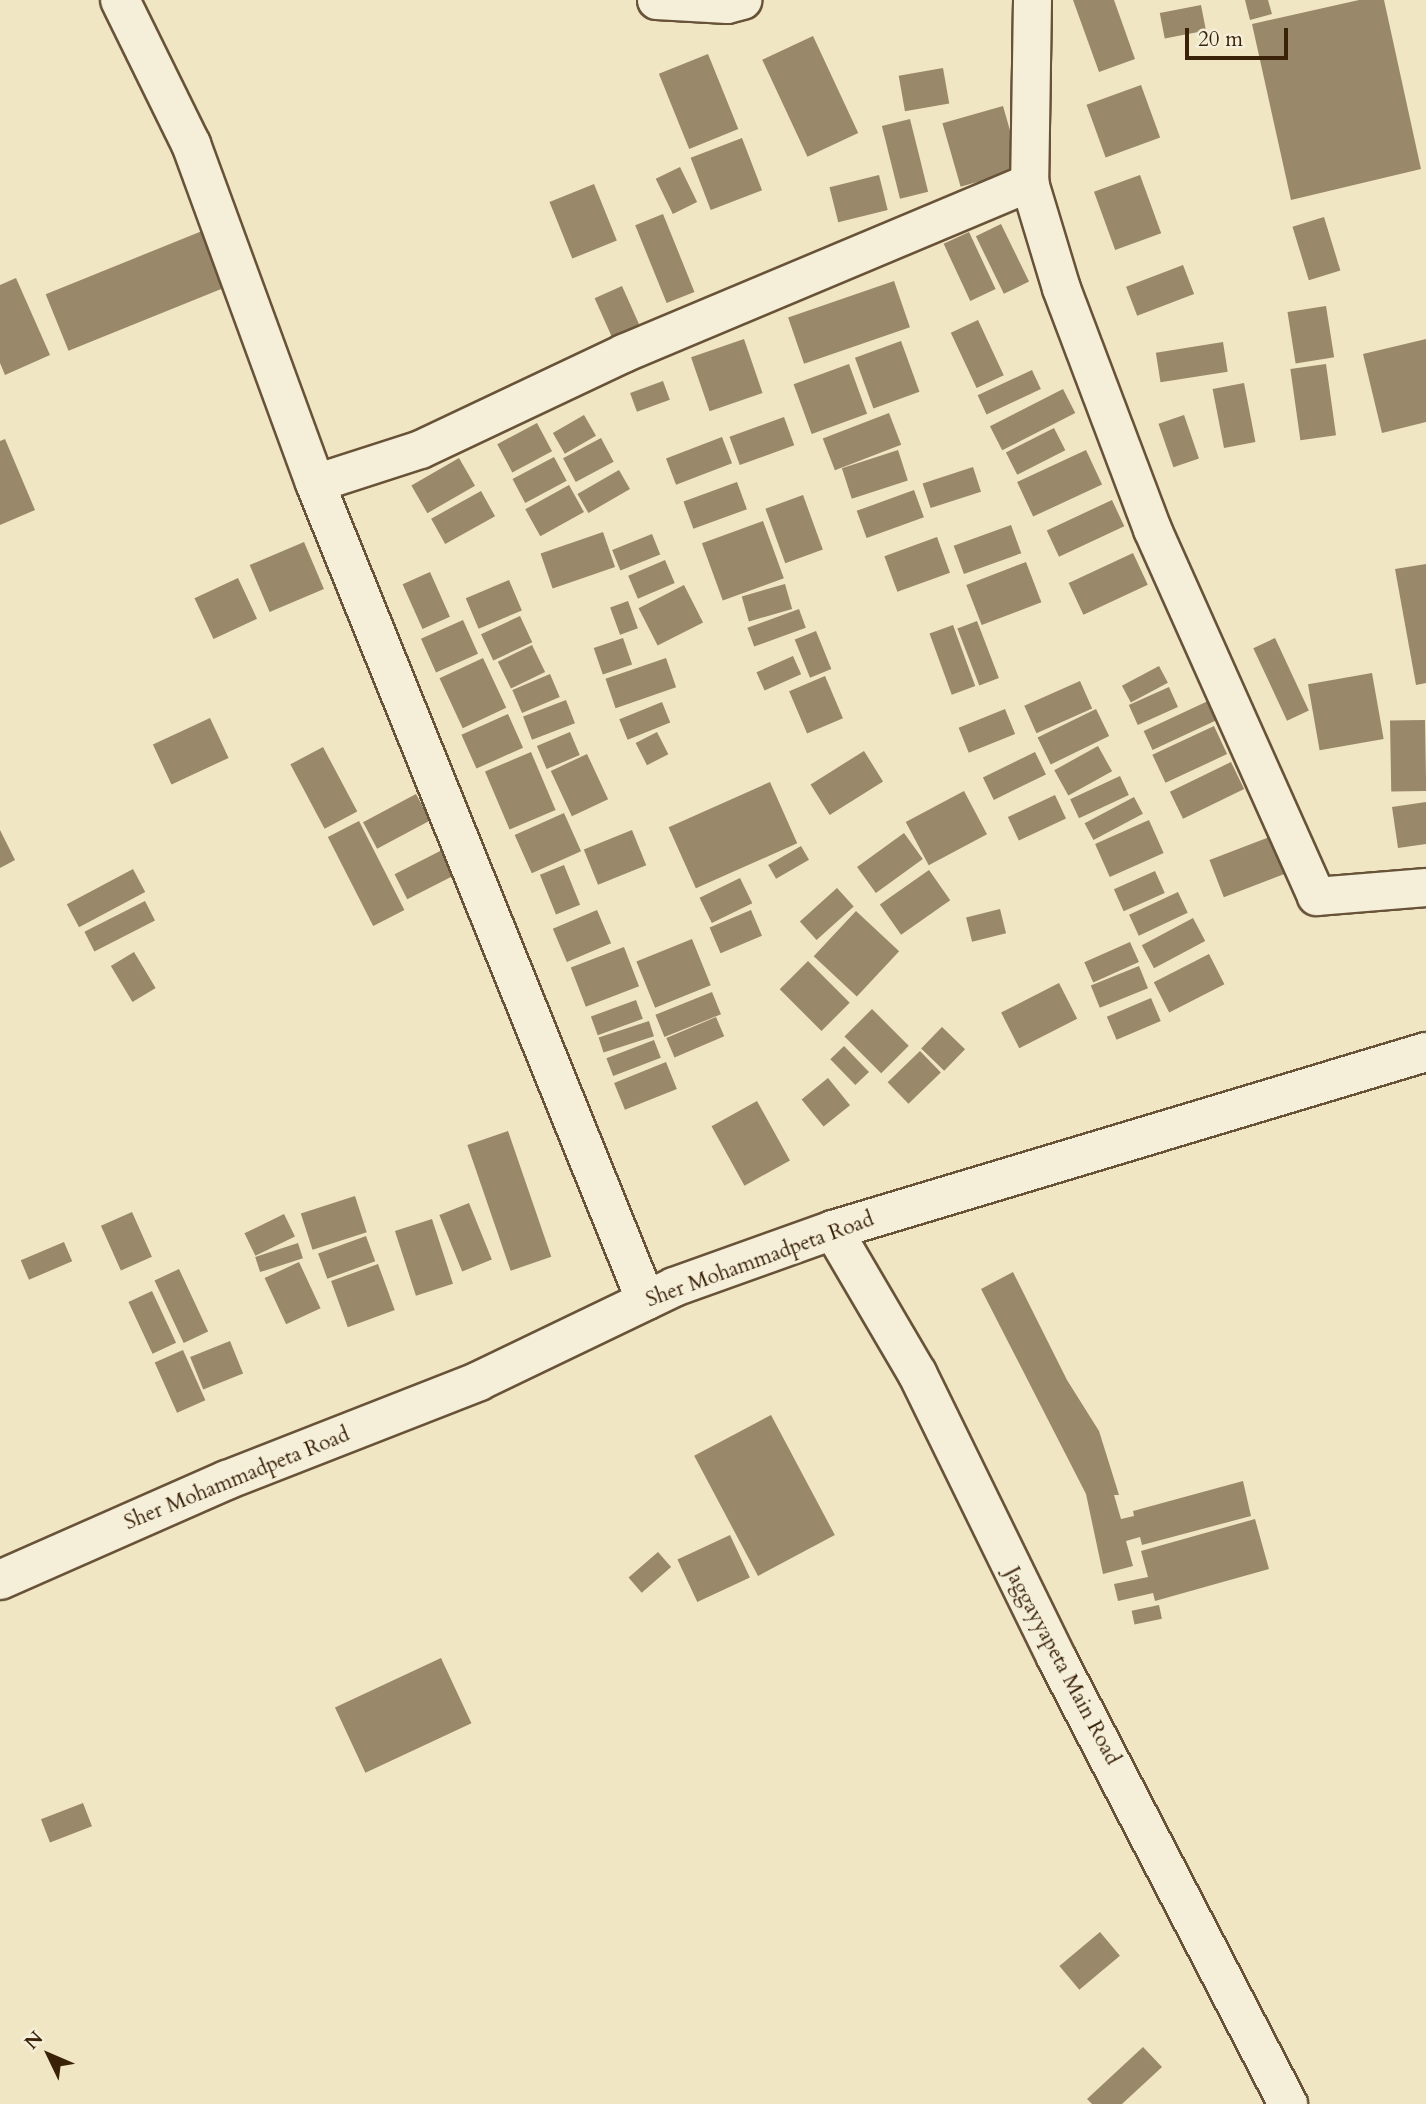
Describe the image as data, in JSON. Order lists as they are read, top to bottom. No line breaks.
{"streets":{"main road":["Sher Mohammadpeta Road","Jaggayyapeta Main Road"]},"crossings":[["Sher Mohammadpeta Road","Jaggayyapeta Main Road"]],"scale_bar":"20 m","north":"top left"}
